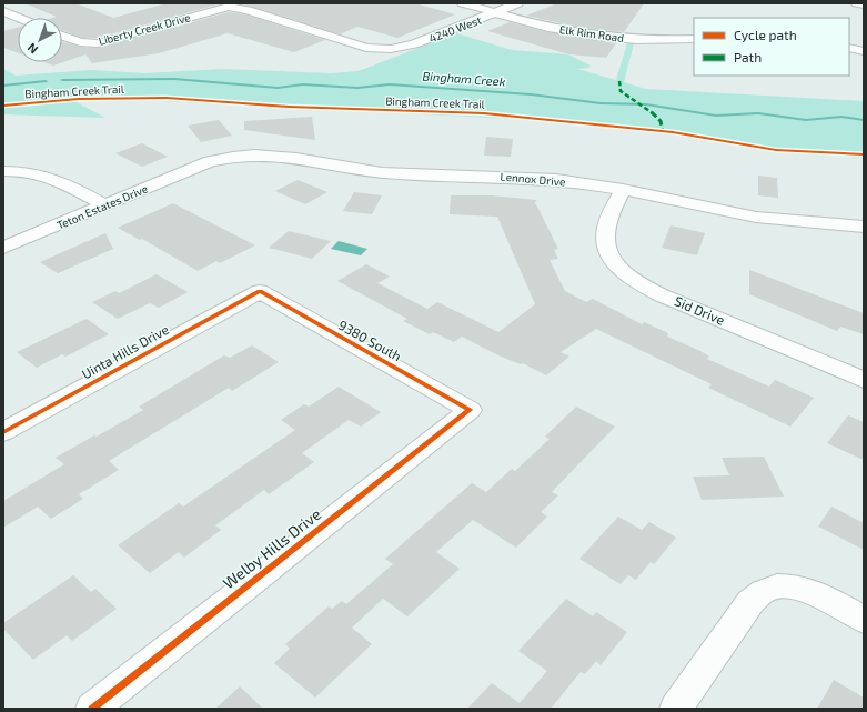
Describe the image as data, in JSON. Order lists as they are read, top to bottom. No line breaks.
{"streets":{"street":["Liberty Creek Drive","4240 West","Elk Rim Road","Lennox Drive","Teton Estates Drive","Sid Drive","9380 South","Uinta Hills Drive","Welby Hills Drive"],"cycle path":["Bingham Creek Trail"]},"crossings":[["Liberty Creek Drive","4240 West"],["4240 West","Elk Rim Road"],["Lennox Drive","Teton Estates Drive"],["Lennox Drive","Sid Drive"],["9380 South","Uinta Hills Drive"],["9380 South","Welby Hills Drive"]],"water":["Bingham Creek"],"legend":["Cycle path","Path"],"north":"bottom left"}
